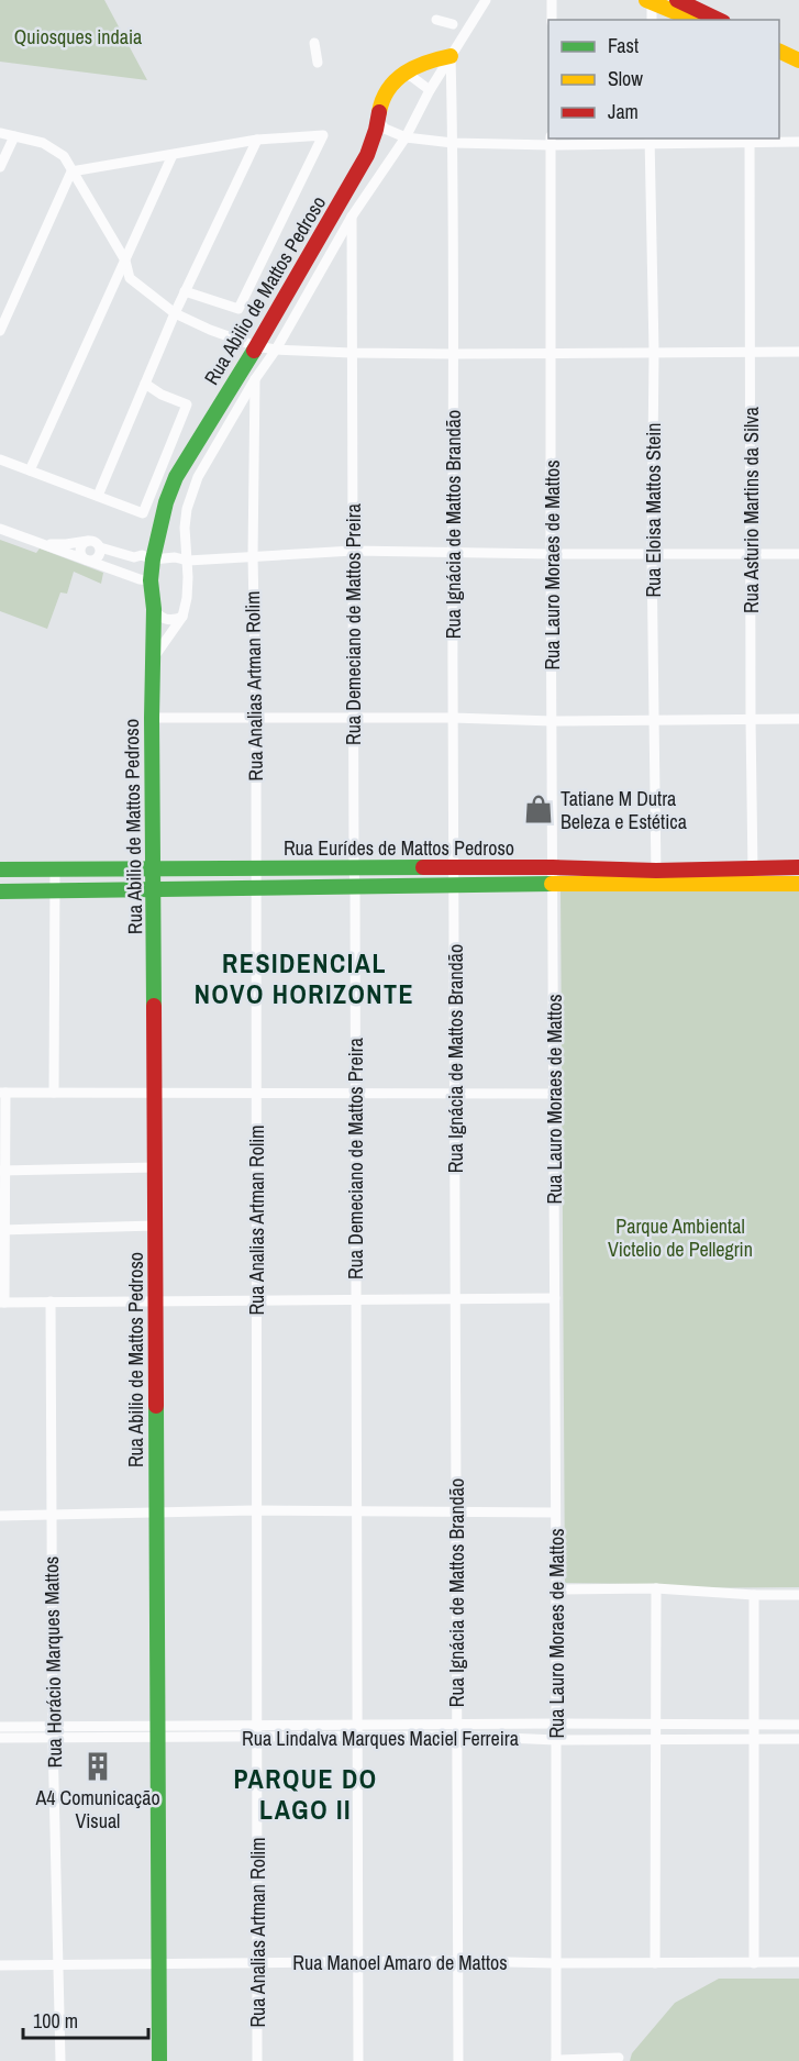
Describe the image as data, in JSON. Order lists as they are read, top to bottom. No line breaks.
{"streets":{"street":["Rua Abilio de Mattos Pedroso","Rua Eloisa Mattos Stein","Rua Asturio Martins da Silva","Rua Ignácia de Mattos Brandão","Rua Lauro Moraes de Mattos","Rua Demeciano de Mattos Preira","Rua Analias Artman Rolim","Rua Eurídes de Mattos Pedroso","Rua Horácio Marques Mattos","Rua Lindalva Marques Maciel Ferreira","Rua Manoel Amaro de Mattos"]},"crossings":[["Rua Abilio de Mattos Pedroso","Rua Ignácia de Mattos Brandão"],["Rua Abilio de Mattos Pedroso","Rua Demeciano de Mattos Preira"],["Rua Abilio de Mattos Pedroso","Rua Analias Artman Rolim"],["Rua Abilio de Mattos Pedroso","Rua Eurídes de Mattos Pedroso"],["Rua Abilio de Mattos Pedroso","Rua Lindalva Marques Maciel Ferreira"],["Rua Abilio de Mattos Pedroso","Rua Manoel Amaro de Mattos"],["Rua Eloisa Mattos Stein","Rua Eurídes de Mattos Pedroso"],["Rua Asturio Martins da Silva","Rua Eurídes de Mattos Pedroso"],["Rua Ignácia de Mattos Brandão","Rua Eurídes de Mattos Pedroso"],["Rua Ignácia de Mattos Brandão","Rua Lindalva Marques Maciel Ferreira"],["Rua Ignácia de Mattos Brandão","Rua Manoel Amaro de Mattos"],["Rua Lauro Moraes de Mattos","Rua Eurídes de Mattos Pedroso"],["Rua Lauro Moraes de Mattos","Rua Lindalva Marques Maciel Ferreira"],["Rua Lauro Moraes de Mattos","Rua Manoel Amaro de Mattos"],["Rua Demeciano de Mattos Preira","Rua Eurídes de Mattos Pedroso"],["Rua Demeciano de Mattos Preira","Rua Lindalva Marques Maciel Ferreira"],["Rua Demeciano de Mattos Preira","Rua Manoel Amaro de Mattos"],["Rua Analias Artman Rolim","Rua Eurídes de Mattos Pedroso"],["Rua Analias Artman Rolim","Rua Lindalva Marques Maciel Ferreira"],["Rua Analias Artman Rolim","Rua Manoel Amaro de Mattos"],["Rua Horácio Marques Mattos","Rua Lindalva Marques Maciel Ferreira"],["Rua Horácio Marques Mattos","Rua Manoel Amaro de Mattos"]],"districts":["RESIDENCIAL NOVO HORIZONTE","PARQUE DO LAGO II"],"parks":["Quiosques indaia","Parque Ambiental Victelio de Pellegrin"],"places":{"shop":["Tatiane M Dutra Beleza e Estética"],"building":["A4 Comunicação Visual"]},"legend":["Fast","Slow","Jam"],"scale_bar":"100 m"}
